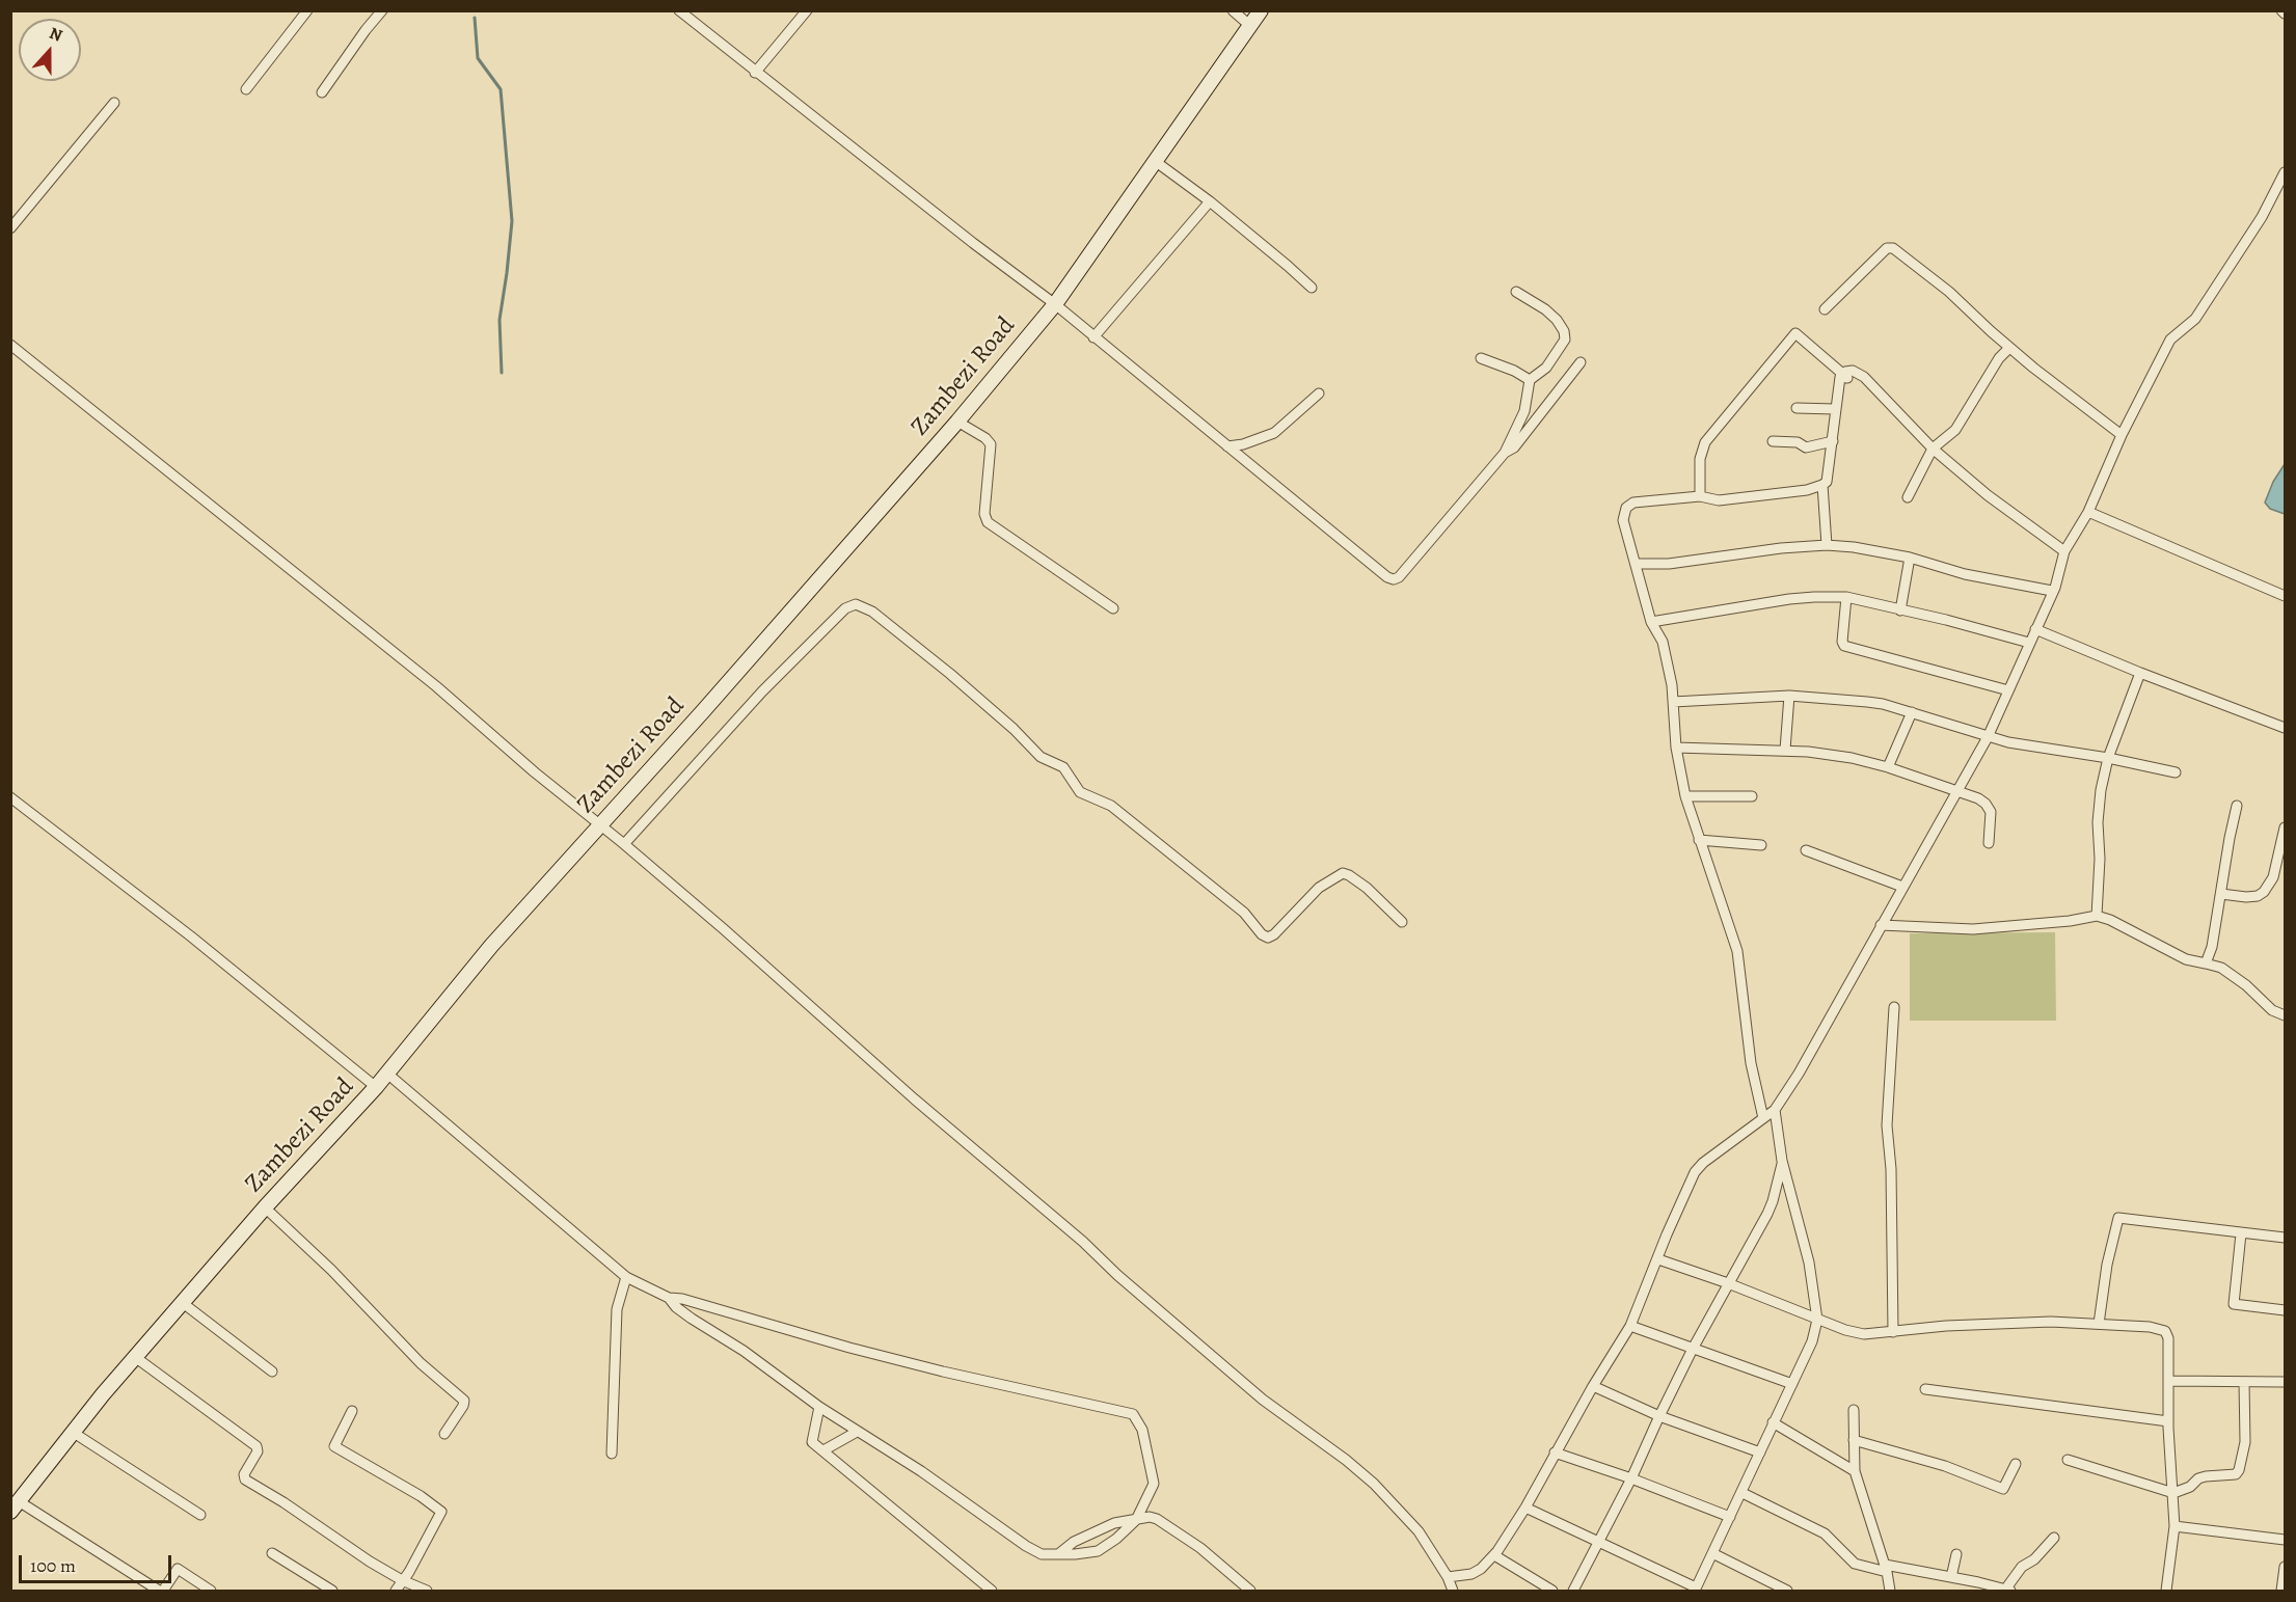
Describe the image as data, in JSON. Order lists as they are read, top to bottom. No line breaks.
{"streets":{"main road":["Zambezi Road"]},"scale_bar":"100 m","north":"top"}
